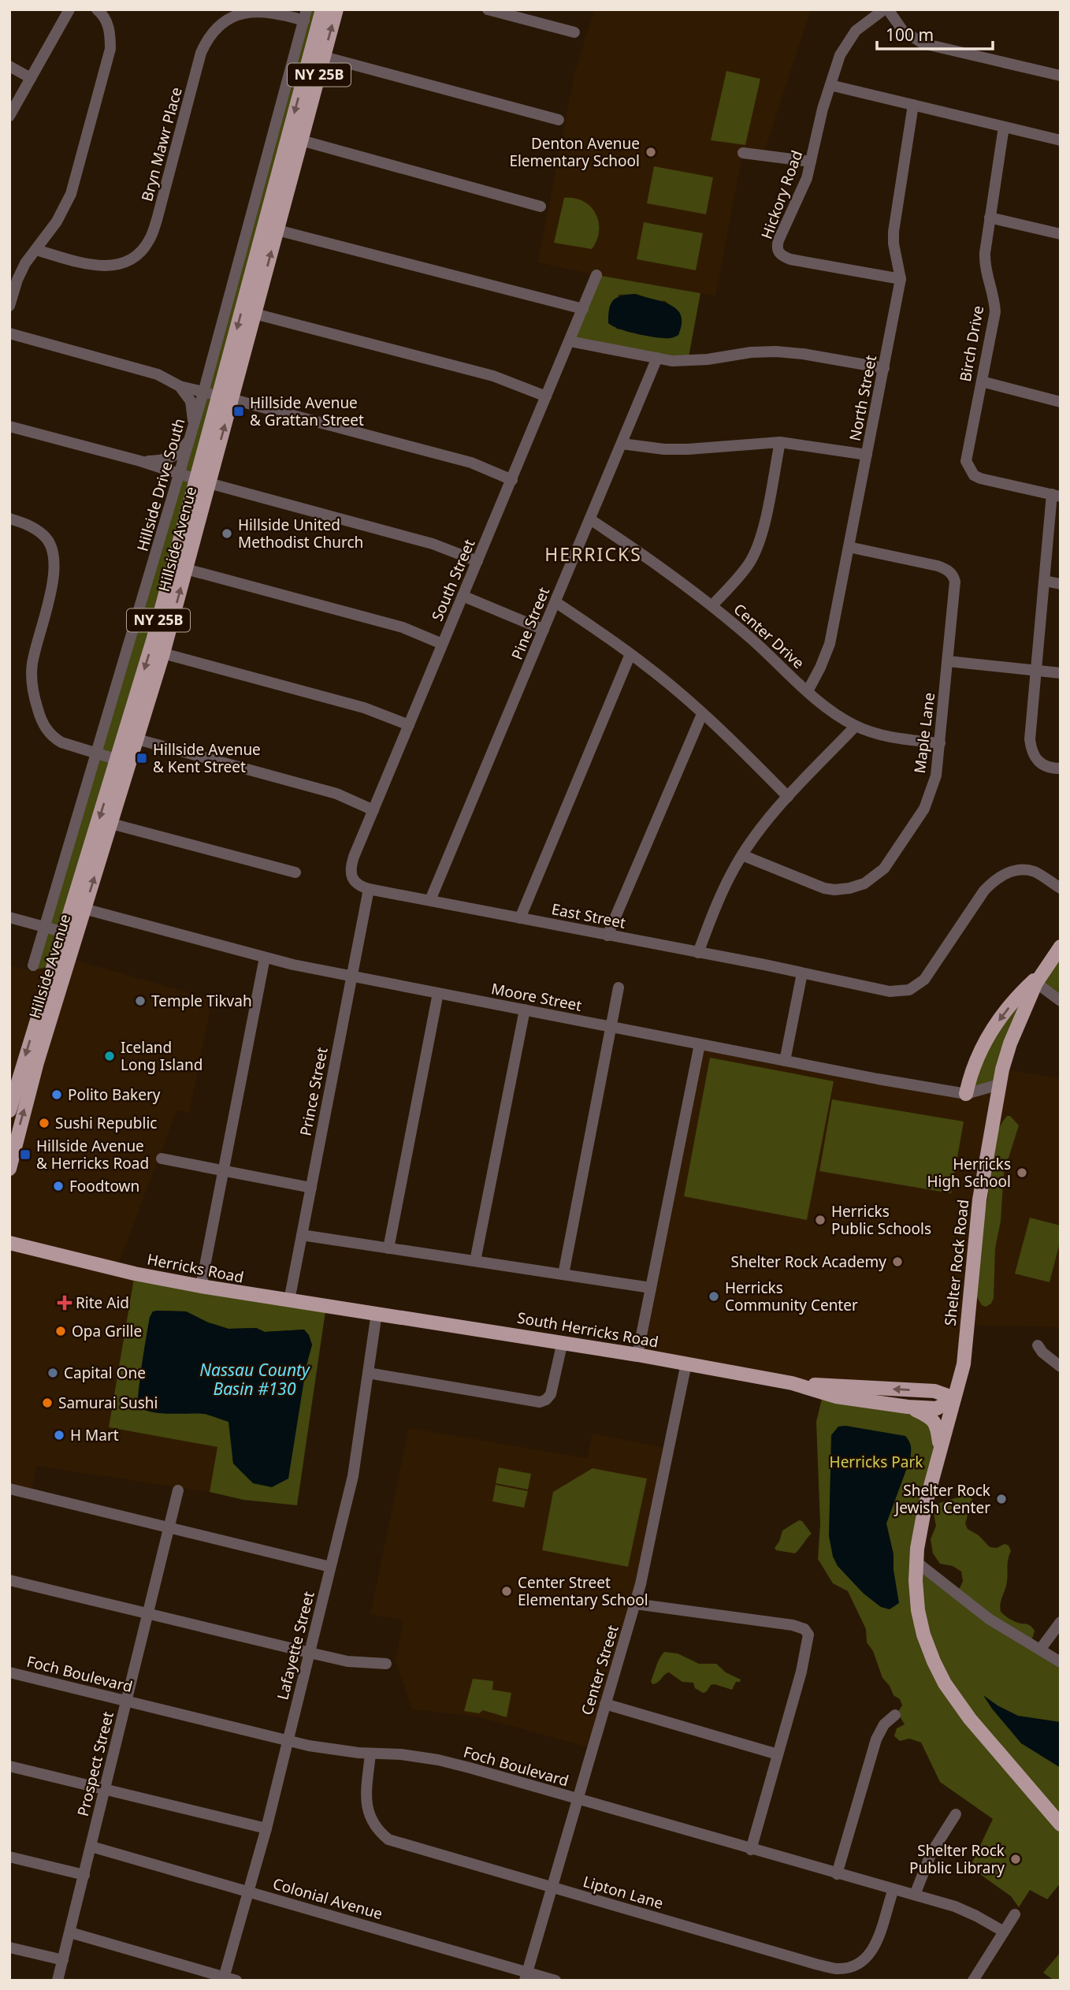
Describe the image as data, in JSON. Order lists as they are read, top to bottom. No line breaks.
{"streets":{"main road":["NY 25B","Hillside Avenue","Shelter Rock Road","Herricks Road","South Herricks Road"],"street":["Bryn Mawr Place","Hickory Road","Birch Drive","North Street","Hillside Drive South","South Street","Pine Street","Center Drive","Maple Lane","East Street","Moore Street","Prince Street","Lafayette Street","Center Street","Foch Boulevard","Prospect Street","Lipton Lane","Colonial Avenue"]},"crossings":[["Bryn Mawr Place","Hillside Drive South"],["Hickory Road","North Street"],["North Street","Center Drive"],["North Street","Maple Lane"],["Hillside Avenue","Moore Street"],["South Street","East Street"],["South Street","Prince Street"],["Pine Street","Center Drive"],["Pine Street","East Street"],["Center Drive","Maple Lane"],["East Street","Prince Street"],["Moore Street","Prince Street"],["Moore Street","Shelter Rock Road"],["Prince Street","Herricks Road"],["Shelter Rock Road","South Herricks Road"],["Herricks Road","South Herricks Road"],["Herricks Road","Lafayette Street"],["South Herricks Road","Lafayette Street"],["South Herricks Road","Center Street"],["Lafayette Street","Foch Boulevard"],["Lafayette Street","Colonial Avenue"],["Center Street","Foch Boulevard"],["Center Street","Lipton Lane"],["Center Street","Colonial Avenue"],["Foch Boulevard","Prospect Street"],["Foch Boulevard","Lipton Lane"],["Prospect Street","Colonial Avenue"]],"districts":["HERRICKS"],"water":["Nassau County Basin #130"],"parks":["Herricks Park"],"places":{"other":["Denton Avenue Elementary School","Hillside United Methodist Church","Temple Tikvah","Iceland Long Island","Polito Bakery","Sushi Republic","Herricks High School","Foodtown","Herricks Public Schools","Shelter Rock Academy","Herricks Community Center","Opa Grille","Capital One","Samurai Sushi","H Mart","Shelter Rock Jewish Center","Center Street Elementary School","Shelter Rock Public Library"],"transit":["Hillside Avenue & Grattan Street","Hillside Avenue & Kent Street","Hillside Avenue & Herricks Road"],"health":["Rite Aid"]},"scale_bar":"100 m"}
